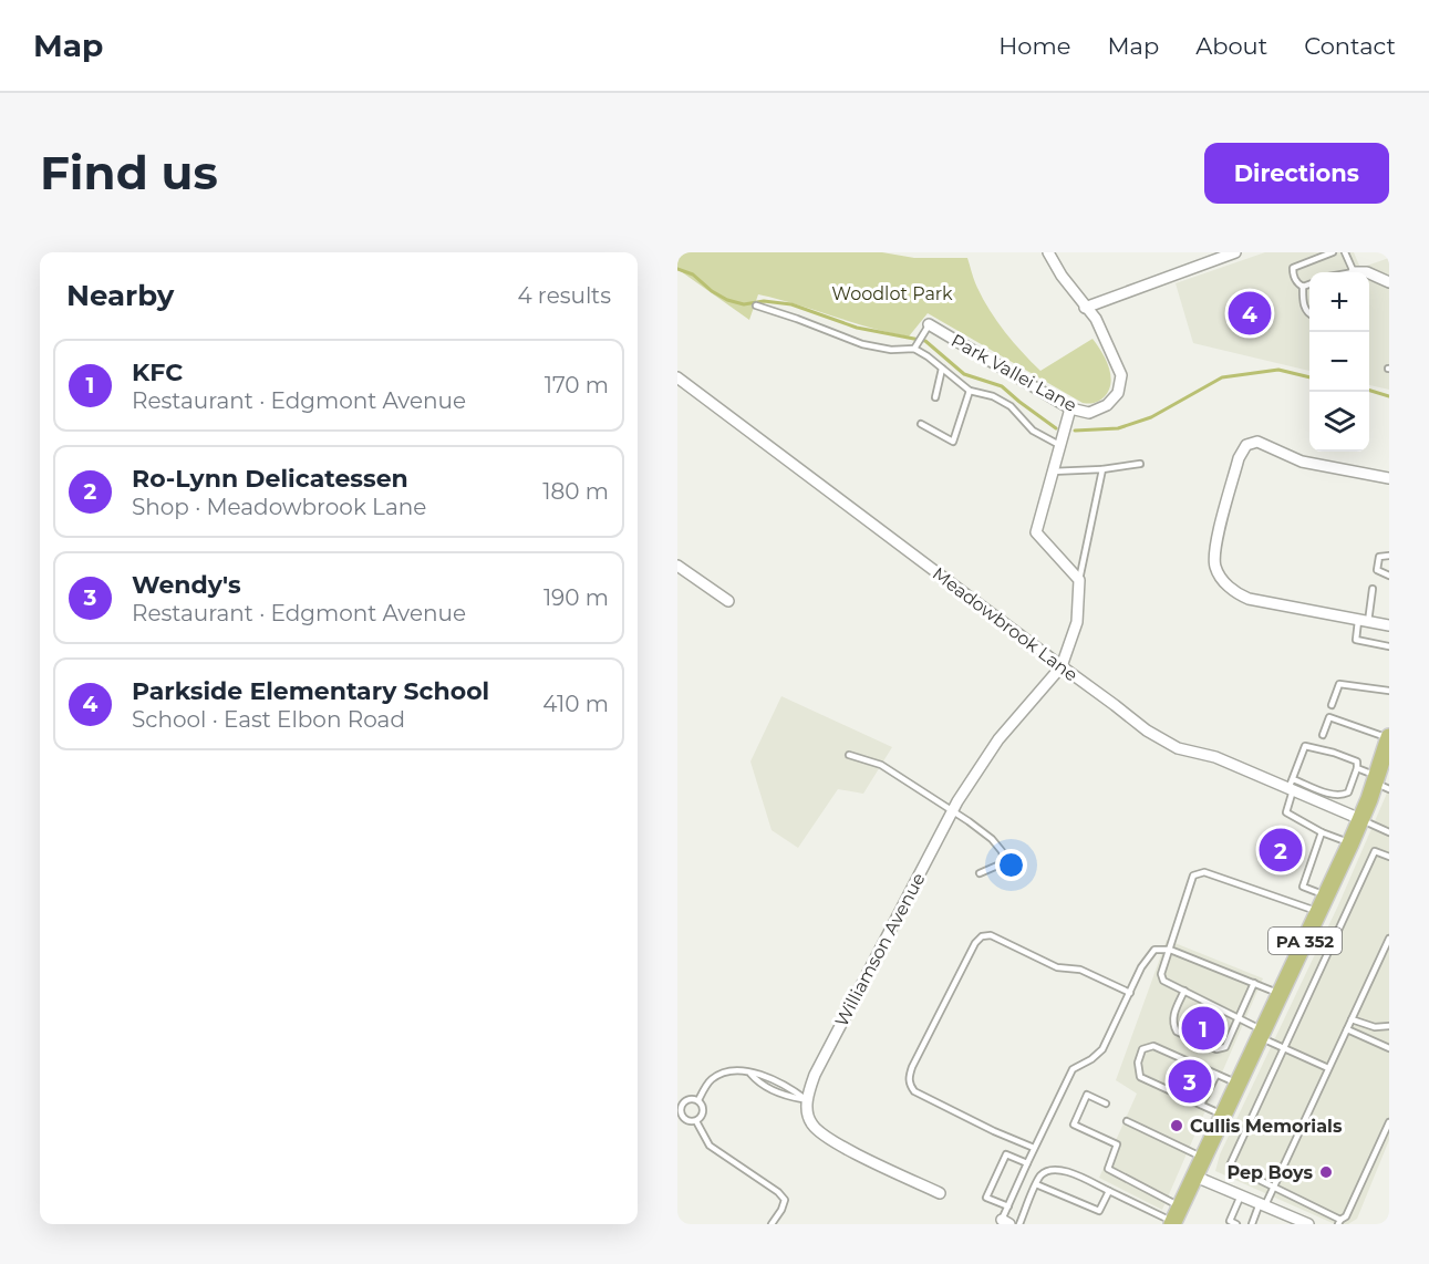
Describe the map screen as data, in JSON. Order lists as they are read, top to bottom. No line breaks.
{"streets":{"main road":["PA 352"],"street":["Park Vallei Lane","Meadowbrook Lane","Williamson Avenue"]},"crossings":[["Meadowbrook Lane","PA 352"],["Meadowbrook Lane","Williamson Avenue"]],"parks":["Woodlot Park"],"places":["Cullis Memorials","Pep Boys"],"page":{"header":"Map","nav":["Home","Map","About","Contact"],"buttons":"Directions","title":"Find us","heading":["Nearby","4 results"],"map_buttons":["+","−"],"pins":["4","2","1","3"],"list":[{"mark":"1","name":"KFC","note":"Restaurant · Edgmont Avenue","value":"170 m"},{"mark":"2","name":"Ro-Lynn Delicatessen","note":"Shop · Meadowbrook Lane","value":"180 m"},{"mark":"3","name":"Wendy's","note":"Restaurant · Edgmont Avenue","value":"190 m"},{"mark":"4","name":"Parkside Elementary School","note":"School · East Elbon Road","value":"410 m"}]}}
